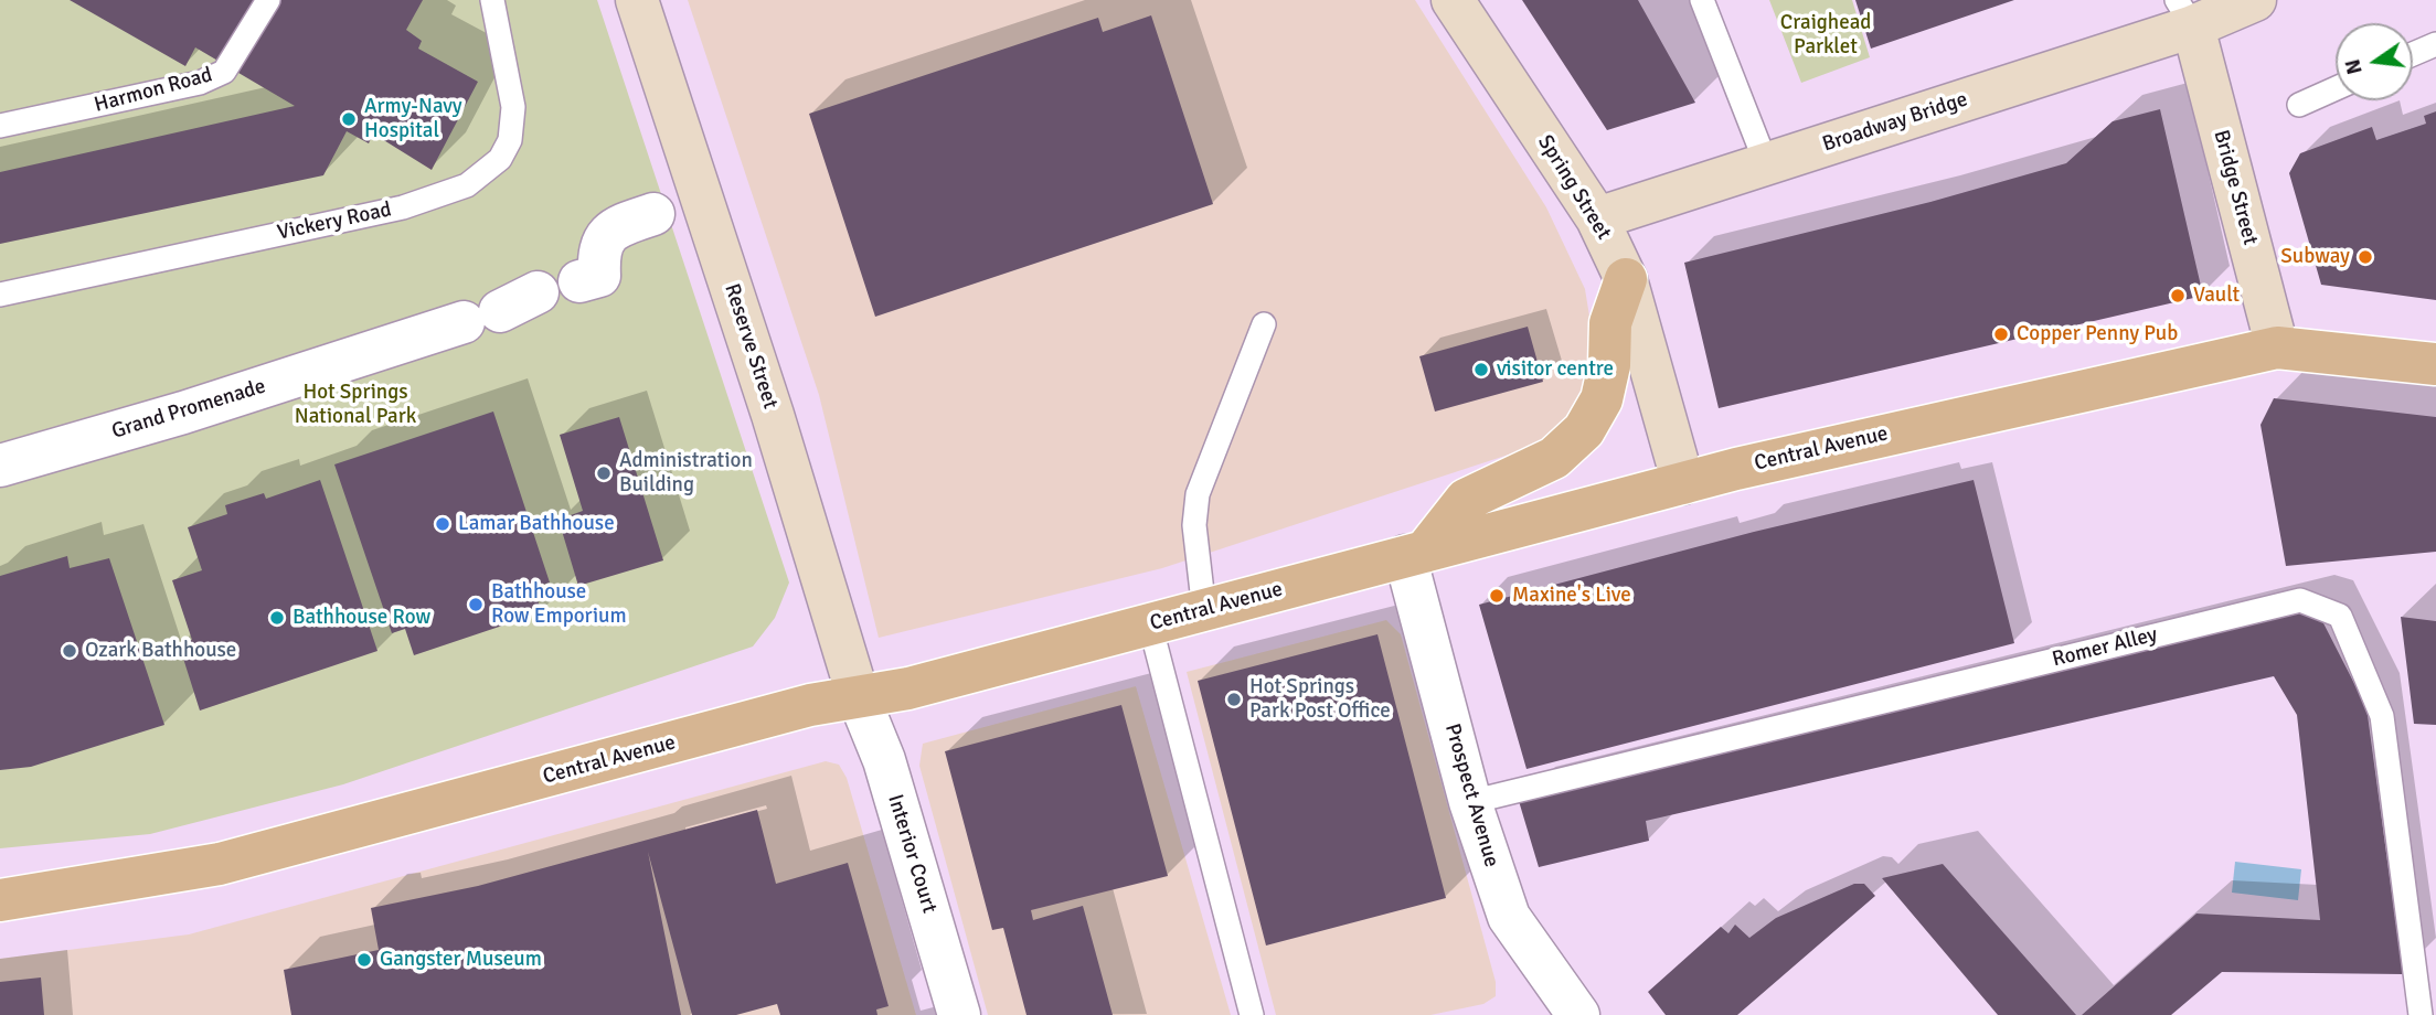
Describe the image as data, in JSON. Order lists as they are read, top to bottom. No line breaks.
{"streets":{"main road":["Broadway Bridge","Spring Street","Bridge Street","Reserve Street","Central Avenue"],"street":["Grand Promenade","Prospect Avenue","Interior Court"],"lane":["Harmon Road","Vickery Road","Romer Alley"]},"crossings":[["Broadway Bridge","Spring Street"],["Broadway Bridge","Bridge Street"],["Spring Street","Central Avenue"],["Bridge Street","Central Avenue"],["Reserve Street","Central Avenue"],["Reserve Street","Interior Court"],["Central Avenue","Prospect Avenue"],["Central Avenue","Interior Court"],["Romer Alley","Prospect Avenue"]],"parks":["Craighead Parklet","Hot Springs National Park"],"places":["Army-Navy Hospital","Subway","Vault","Copper Penny Pub","visitor centre","Administration Building","Lamar Bathhouse","Maxine's Live","Bathhouse Row Emporium","Bathhouse Row","Ozark Bathhouse","Hot Springs Park Post Office","Gangster Museum"],"north":"left"}
